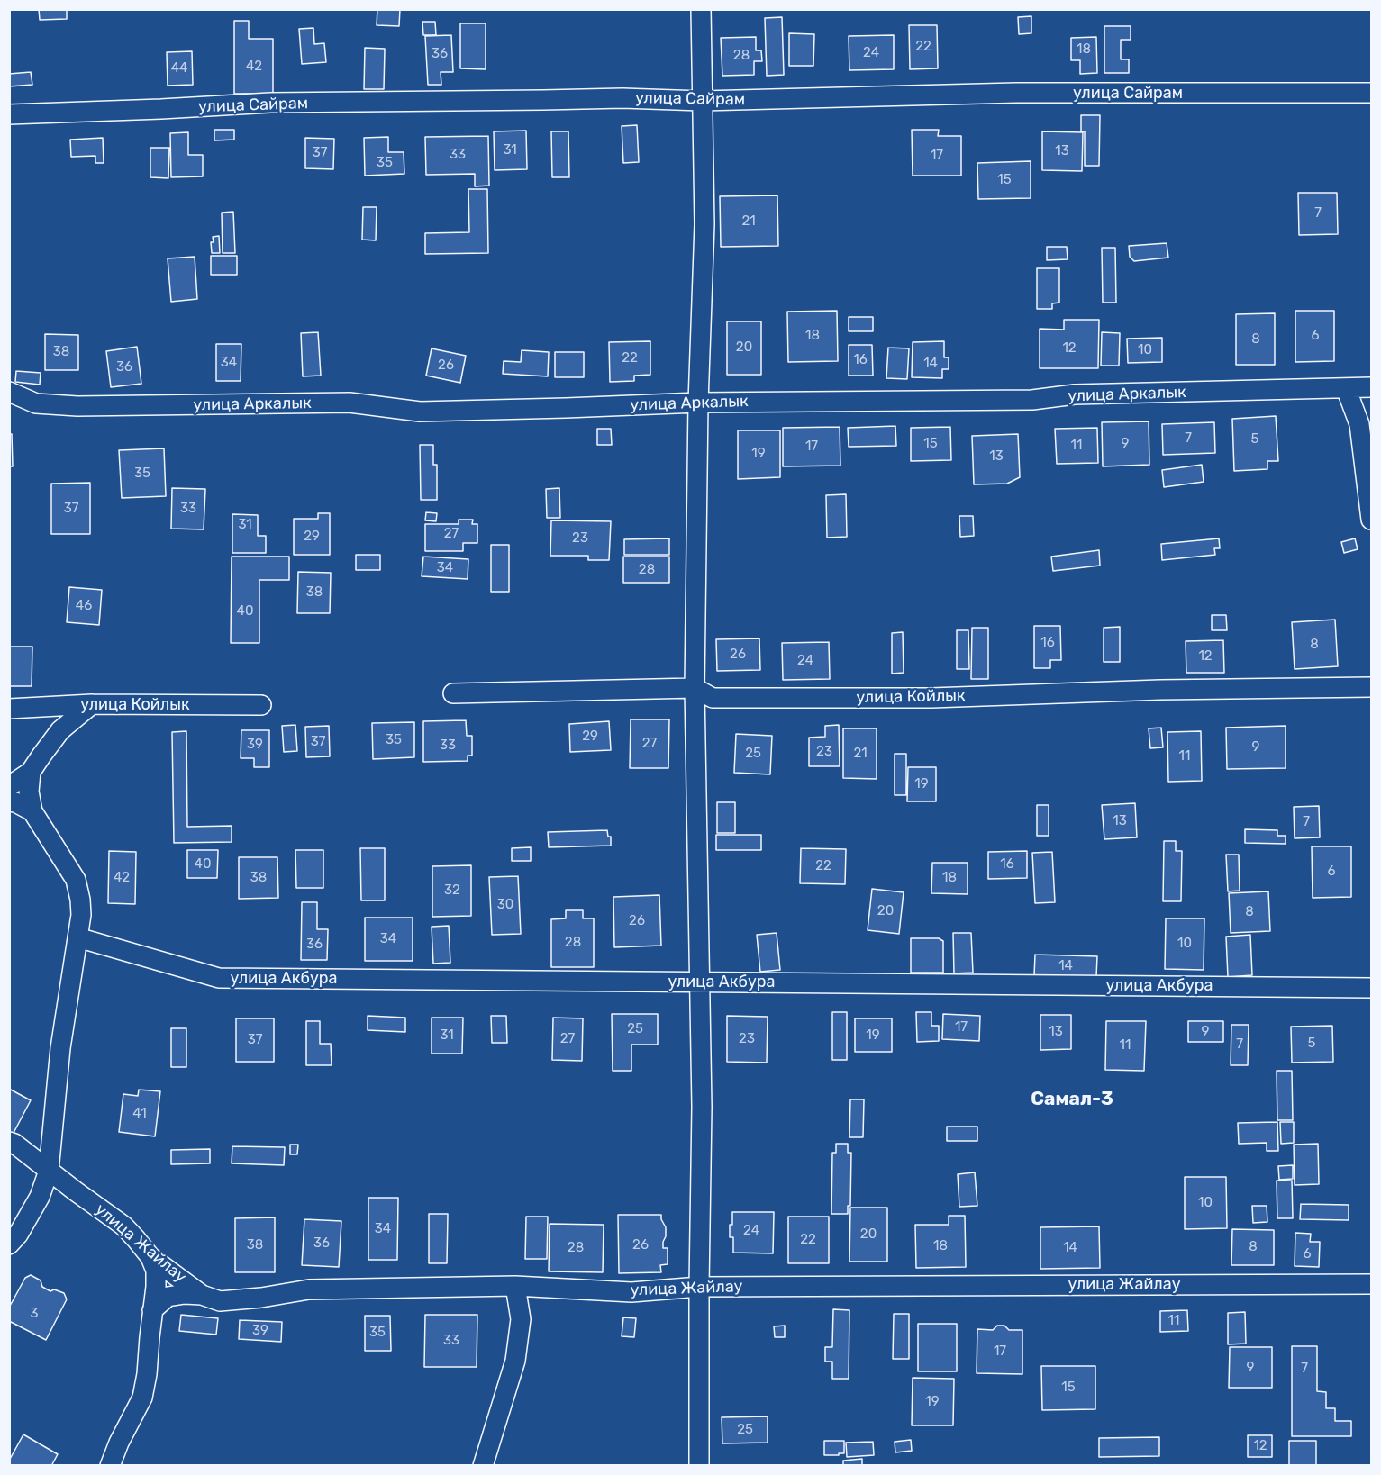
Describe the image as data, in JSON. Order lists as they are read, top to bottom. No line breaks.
{"streets":{"street":["улица Сайрам","улица Аркалык","улица Койлык","улица Акбура","улица Жайлау"]},"districts":["Самал-3"],"house_numbers":["22","18","24","36","28","42","44","31","13","37","33","17","35","15","7","21","18","6","8","20","12","10","38","22","16","34","14","26","36","7","5","15","9","11","17","19","13","35","37","33","31","27","29","23","34","28","38","46","40","16","8","26","12","24","29","35","37","27","39","33","9","23","25","21","11","19","13","7","40","16","22","6","42","38","18","32","30","20","8","26","34","28","10","36","14","17","25","13","9","31","19","27","23","37","5","7","11","41","10","34","24","20","22","36","38","26","18","8","28","14","6","3","11","39","35","33","17","9","7","15","19","25","12"]}
